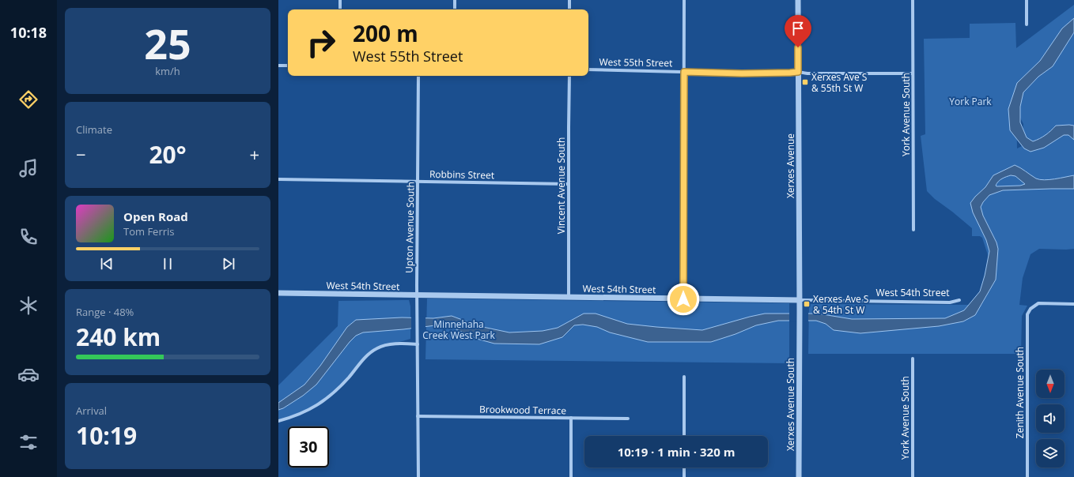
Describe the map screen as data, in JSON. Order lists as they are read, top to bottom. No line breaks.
{"streets":{"street":["West 55th Street","York Avenue South","Xerxes Avenue","Robbins Street","Vincent Avenue South","Upton Avenue South","West 54th Street","Zenith Avenue South","Xerxes Avenue South","Brookwood Terrace"]},"crossings":[["West 55th Street","York Avenue South"],["West 55th Street","Xerxes Avenue"],["Xerxes Avenue","West 54th Street"],["Xerxes Avenue","Xerxes Avenue South"],["Robbins Street","Vincent Avenue South"],["Robbins Street","Upton Avenue South"],["Vincent Avenue South","West 54th Street"],["Upton Avenue South","West 54th Street"],["Upton Avenue South","Brookwood Terrace"]],"parks":["York Park","Minnehaha Creek West Park"],"places":{"transit":["Xerxes Ave S & 55th St W","Xerxes Ave S & 54th St W"]},"north":"bottom","page":{"tabs":"10:18","tile":[["25","km/h"],"Climate",["Range · 48%","240 km"],["Arrival","10:19"]],"turn":["200 m","West 55th Street"],"heat":["−","20°","+"],"song":["Open Road","Tom Ferris"],"limit":"30","trip":"10:19 · 1 min · 320 m"}}
